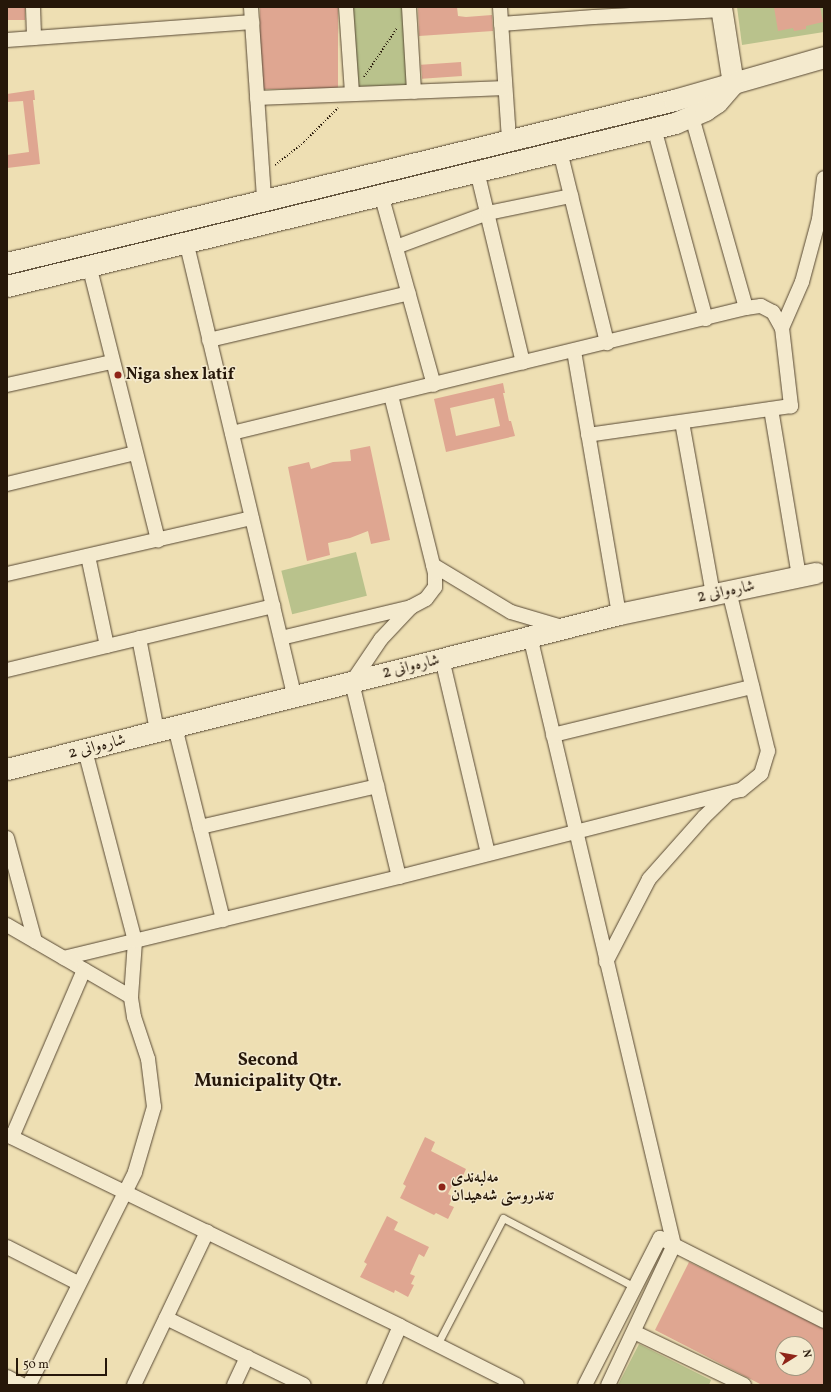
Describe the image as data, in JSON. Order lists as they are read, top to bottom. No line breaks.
{"streets":{"main road":["شارەوانی 2"]},"districts":["Second Municipality Qtr."],"places":["Niga shex latif","مەلبەندی تەندروستی شەهیدان"],"scale_bar":"50 m","north":"right"}
